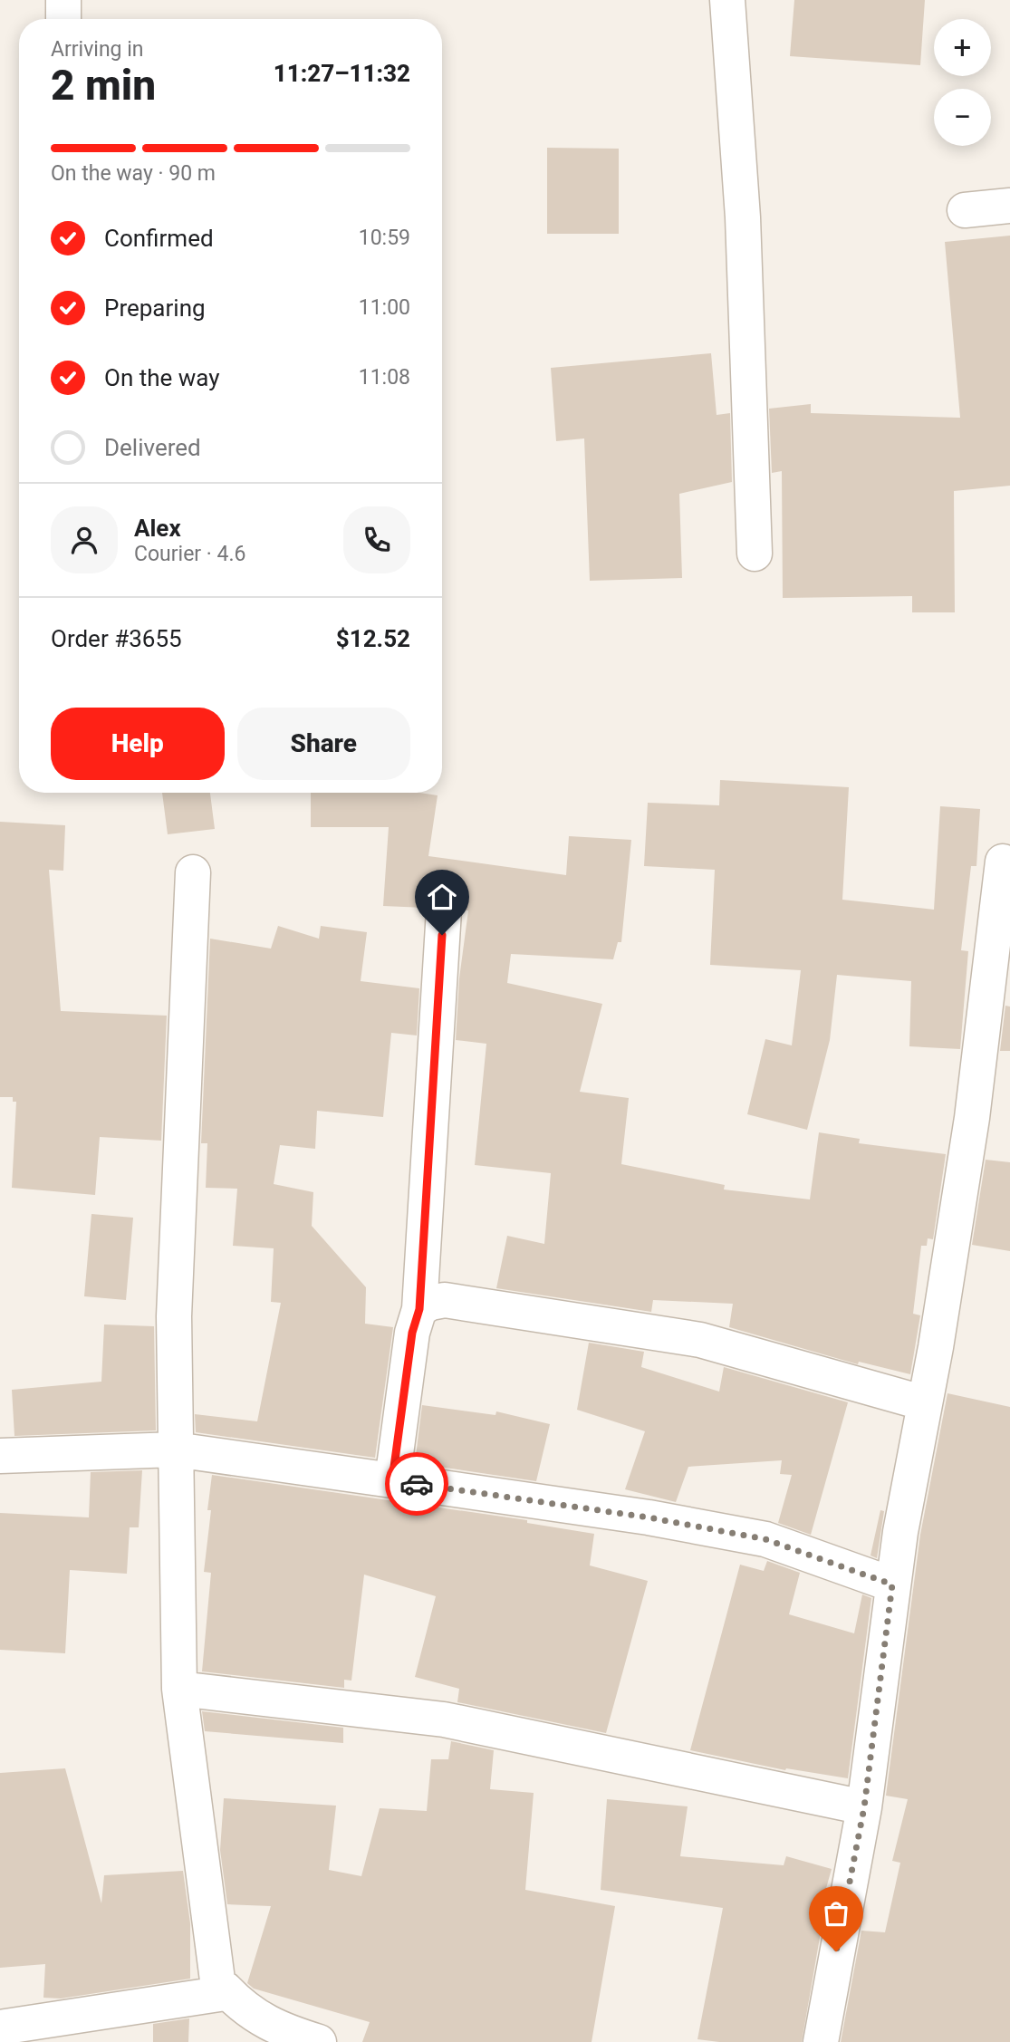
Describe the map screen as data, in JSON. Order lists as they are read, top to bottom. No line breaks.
{"page":{"map_buttons":["+","−"],"heading":["2 min","Arriving in","11:27–11:32"],"panel":["Alex","Courier · 4.6","Order #3655","$12.52"],"bar":"On the way · 90 m","list":[["Confirmed","10:59"],["Preparing","11:00"],["On the way","11:08"],"Delivered"],"buttons":["Help","Share"]}}
